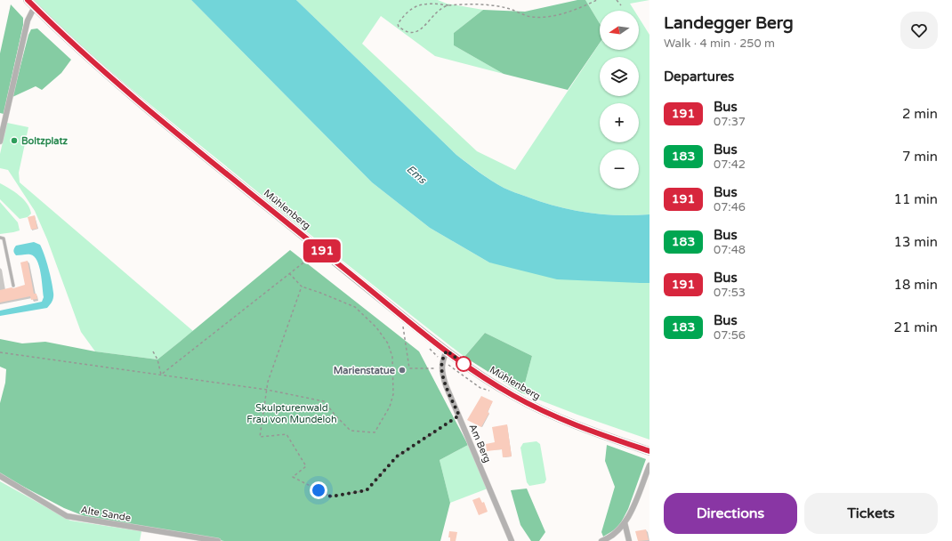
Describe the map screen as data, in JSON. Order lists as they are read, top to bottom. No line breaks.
{"streets":{"main road":["Mühlenberg"],"street":["Am Berg","Alte Sande"]},"crossings":[["Mühlenberg","Am Berg"]],"water":["Ems"],"parks":["Skulpturenwald Frau von Mundeloh"],"places":["Boltzplatz","Marienstatue"],"lines":["bus line 191"],"north":"left","page":{"on_map":"191","heading":[["Landegger Berg","Walk · 4 min · 250 m"],"Departures"],"map_buttons":["+","−"],"list":[{"mark":"191","name":"Bus","note":"07:37","value":"2 min"},{"mark":"183","name":"Bus","note":"07:42","value":"7 min"},{"mark":"191","name":"Bus","note":"07:46","value":"11 min"},{"mark":"183","name":"Bus","note":"07:48","value":"13 min"},{"mark":"191","name":"Bus","note":"07:53","value":"18 min"},{"mark":"183","name":"Bus","note":"07:56","value":"21 min"}],"buttons":["Directions","Tickets"]}}
